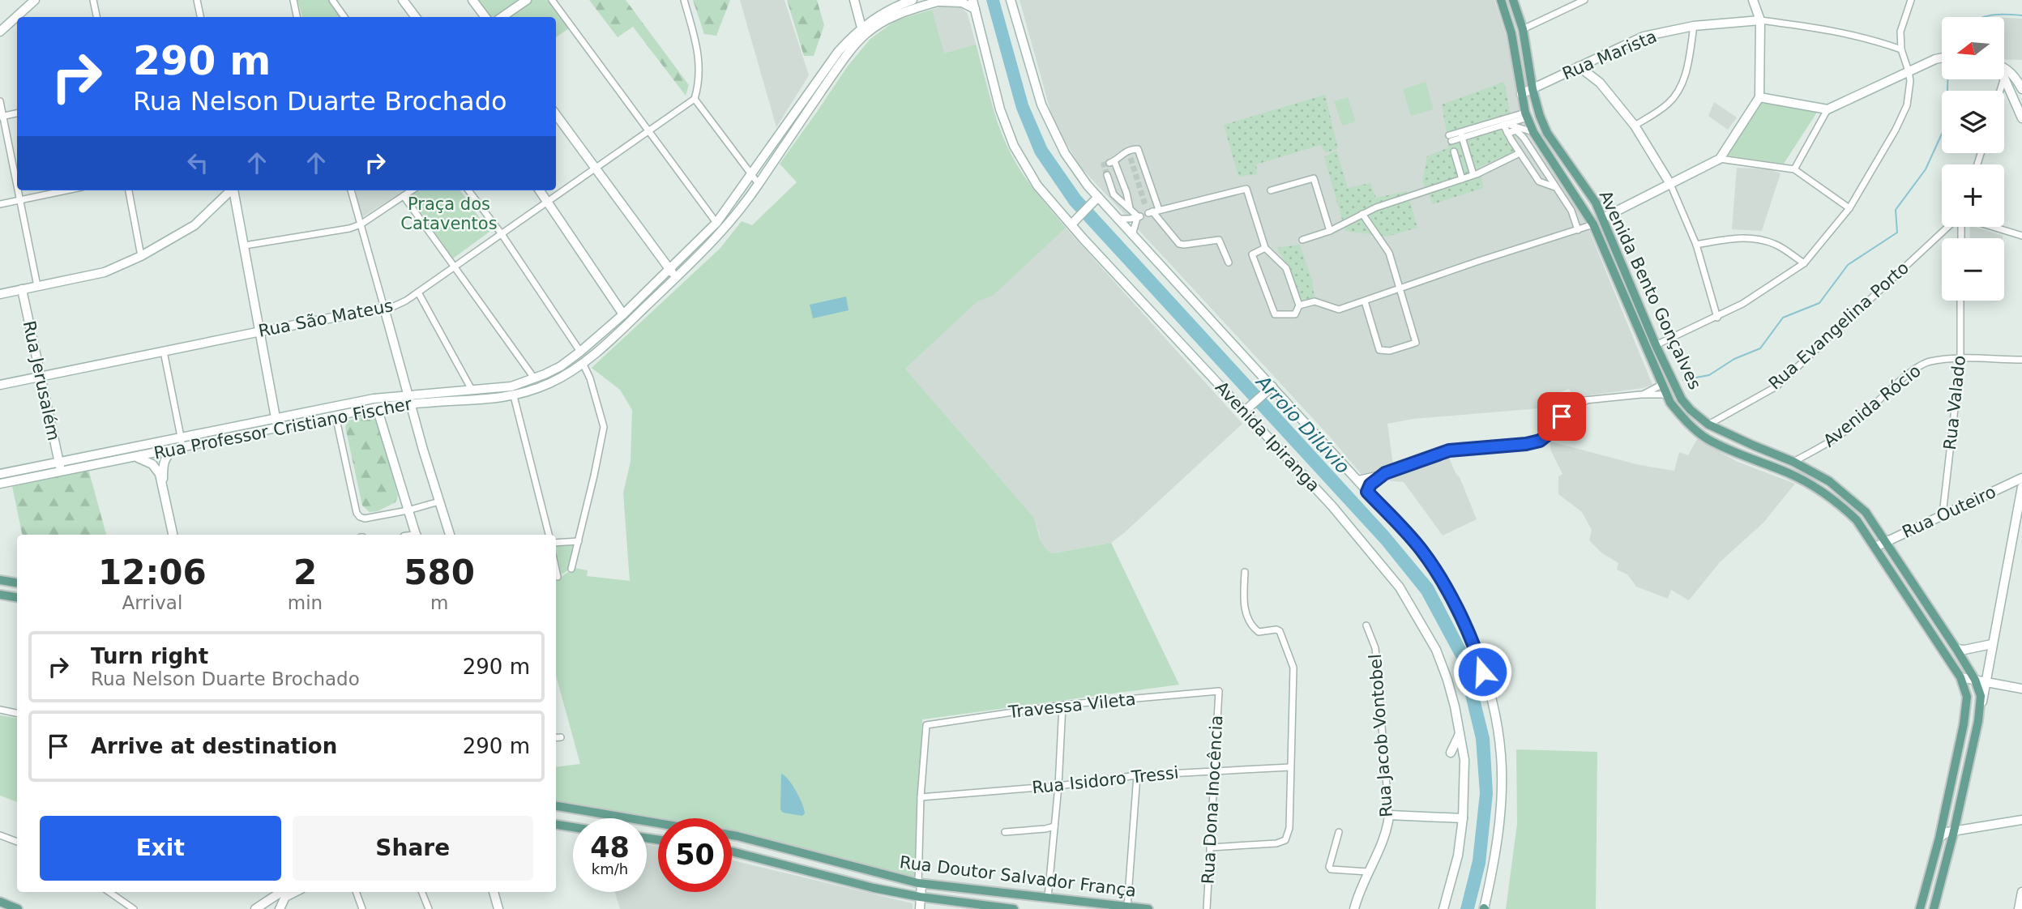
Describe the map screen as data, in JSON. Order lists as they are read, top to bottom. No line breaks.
{"streets":{"main road":["Rua Marista","Avenida Bento Gonçalves","Rua São Mateus","Rua Jerusalém","Rua Professor Cristiano Fischer","Avenida Ipiranga","Rua Outeiro","Rua Jacob Vontobel","Rua Doutor Salvador França"],"street":["Rua Evangelina Porto","Rua Valado","Avenida Rócio","Travessa Vileta","Rua Isidoro Tressi","Rua Dona Inocência"]},"crossings":[["Rua Marista","Avenida Bento Gonçalves"],["Avenida Bento Gonçalves","Rua Evangelina Porto"],["Avenida Bento Gonçalves","Avenida Rócio"],["Avenida Bento Gonçalves","Rua Outeiro"],["Rua São Mateus","Rua Jerusalém"],["Rua Jerusalém","Rua Professor Cristiano Fischer"],["Rua Valado","Avenida Rócio"],["Rua Valado","Rua Outeiro"],["Travessa Vileta","Rua Isidoro Tressi"],["Travessa Vileta","Rua Dona Inocência"],["Rua Isidoro Tressi","Rua Dona Inocência"]],"water":["Arroio Dilúvio"],"parks":["Praça dos Cataventos"],"north":"left","page":{"map_buttons":["+","−"],"turn":["290 m","Rua Nelson Duarte Brochado"],"eta":["12:06","Arrival","2","min","580","m"],"list":[{"name":"Turn right","note":"Rua Nelson Duarte Brochado","value":"290 m"},{"name":"Arrive at destination","value":"290 m"}],"buttons":["Exit","Share"],"speed":"48 km/h","limit":"50"}}
